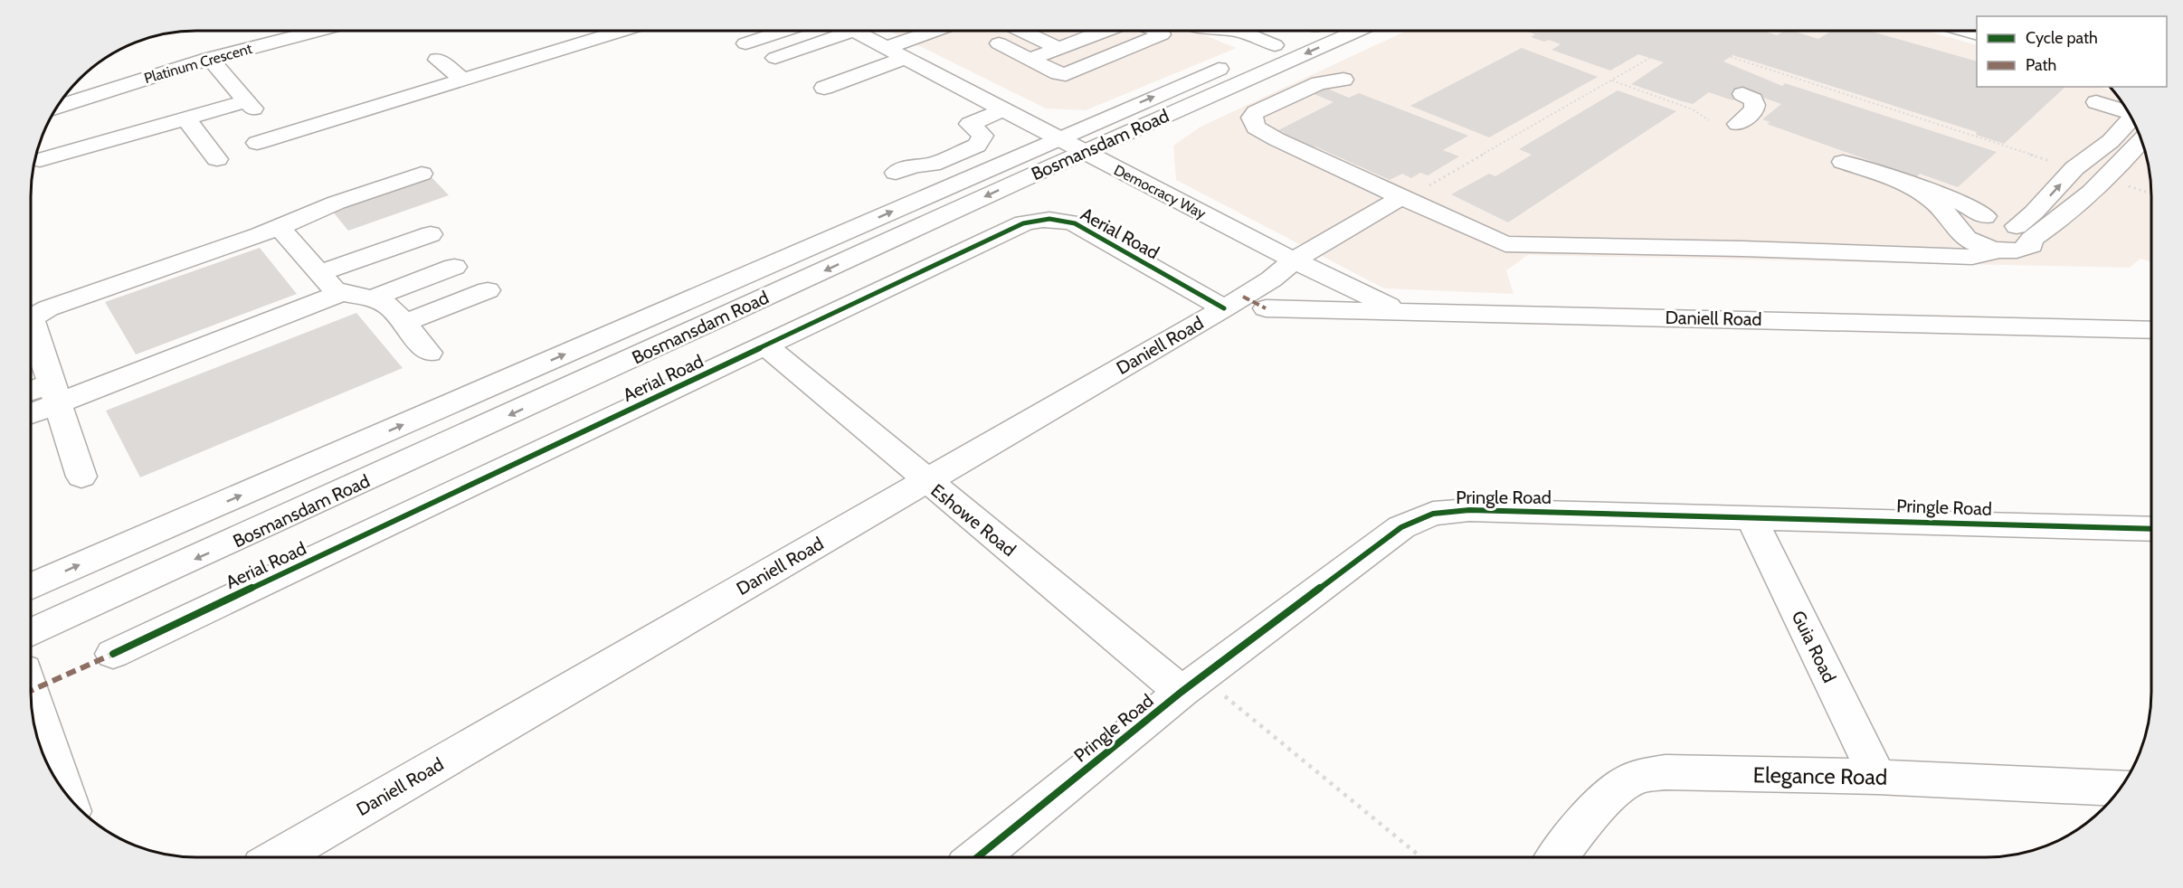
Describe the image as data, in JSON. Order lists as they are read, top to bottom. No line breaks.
{"streets":{"street":["Platinum Crescent","Bosmansdam Road","Democracy Way","Aerial Road","Daniell Road","Pringle Road","Eshowe Road","Guia Road","Elegance Road"]},"crossings":[["Bosmansdam Road","Democracy Way"],["Democracy Way","Daniell Road"],["Aerial Road","Daniell Road"],["Aerial Road","Eshowe Road"],["Daniell Road","Eshowe Road"],["Pringle Road","Eshowe Road"],["Pringle Road","Guia Road"],["Guia Road","Elegance Road"]],"legend":["Cycle path","Path"]}
